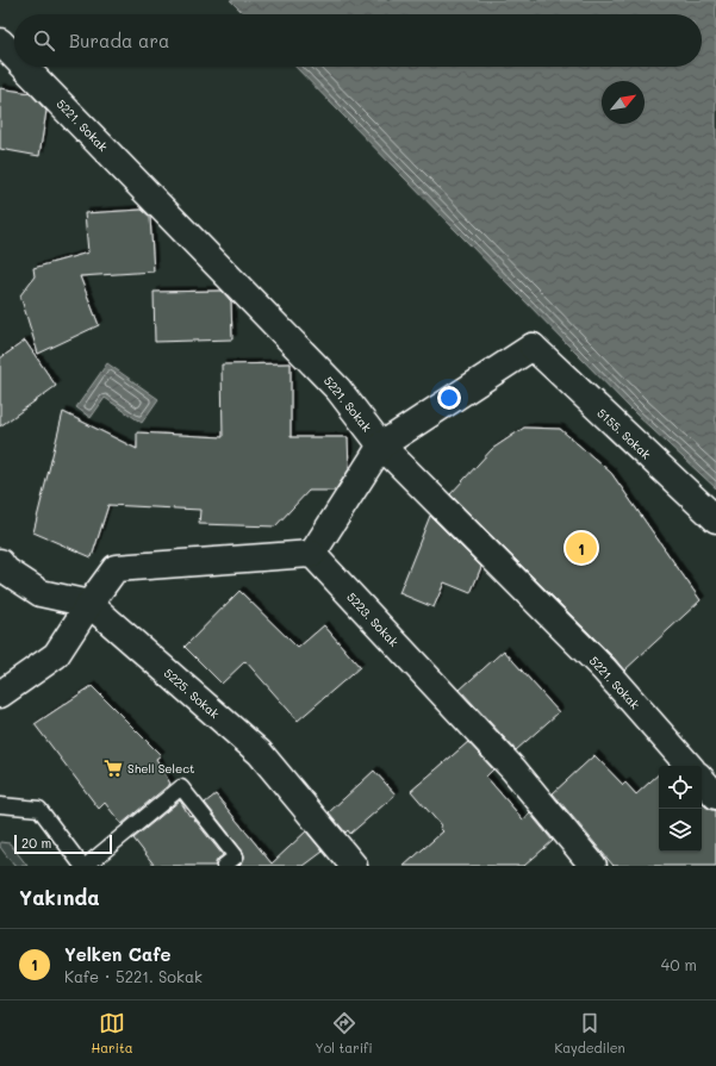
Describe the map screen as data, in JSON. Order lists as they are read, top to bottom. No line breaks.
{"streets":{"street":["5221. Sokak","5155. Sokak","5223. Sokak","5225. Sokak"]},"crossings":[["5221. Sokak","5155. Sokak"]],"places":{"supermarket":["Shell Select"]},"scale_bar":"20 m","north":"top right","page":{"search":"Burada ara","pins":"1","scale":"20 m","heading":"Yakında","list":[{"mark":"1","name":"Yelken Cafe","note":"Kafe · 5221. Sokak","value":"40 m"}],"nav":["Harita","Yol tarifi","Kaydedilen"]}}
